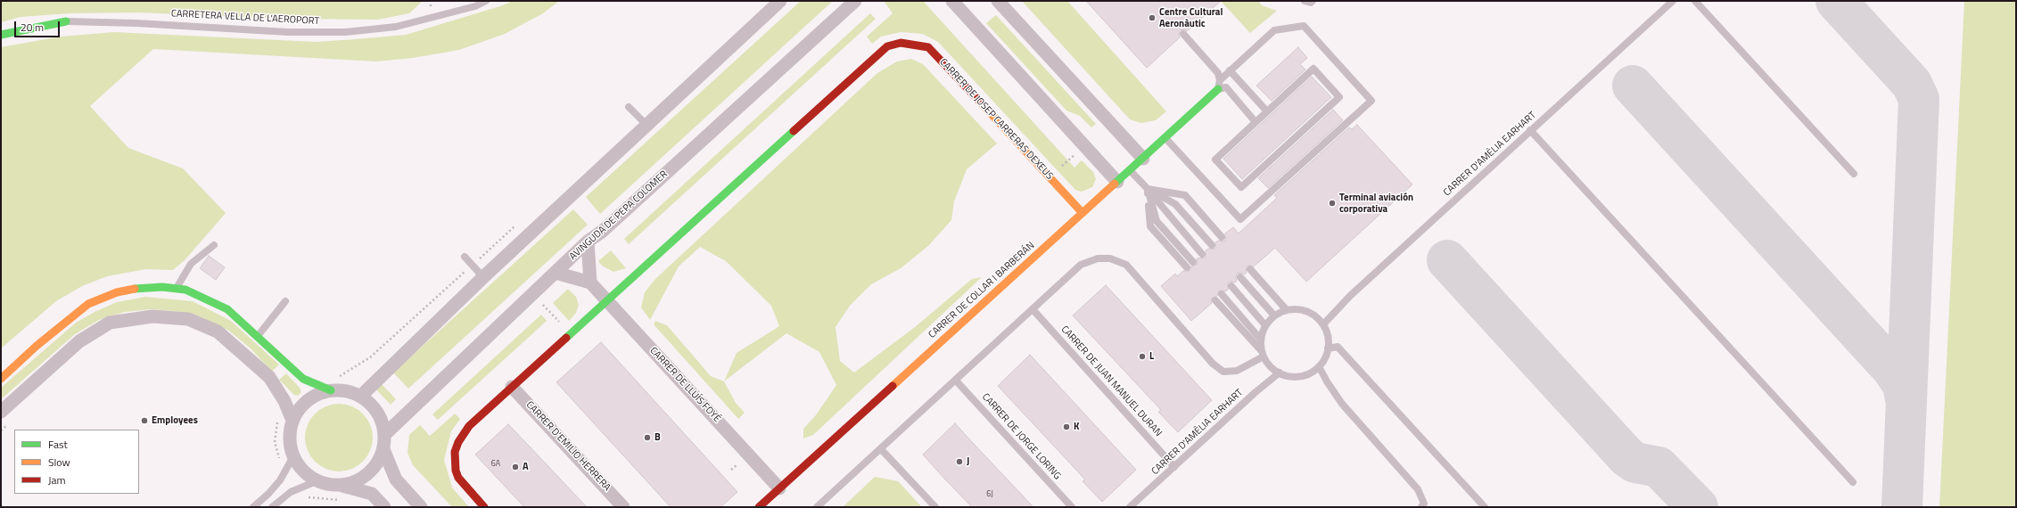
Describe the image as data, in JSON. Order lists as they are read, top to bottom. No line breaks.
{"streets":{"street":["CARRETERA VELLA DE L'AEROPORT","CARRER DE JOSEP CARRERAS DEXEUS","AVINGUDA DE PEPA COLOMER","CARRER DE COLLAR I BARBERÁN","CARRER DE LLUÍS FOYÉ","CARRER D'EMILIO HERRERA"],"lane":["CARRER D'AMÈLIA EARHART","CARRER DE JUAN MANUEL DURAN","CARRER DE JORGE LORING"]},"crossings":[["CARRER DE JOSEP CARRERAS DEXEUS","CARRER DE COLLAR I BARBERÁN"],["CARRER DE JOSEP CARRERAS DEXEUS","CARRER DE LLUÍS FOYÉ"],["CARRER D'AMÈLIA EARHART","CARRER DE JUAN MANUEL DURAN"],["CARRER DE COLLAR I BARBERÁN","CARRER DE LLUÍS FOYÉ"]],"places":["Centre Cultural Aeronàutic","Terminal aviación corporativa","L","Employees","K","B","J","A"],"house_numbers":["6A","6J"],"legend":["Fast","Slow","Jam"],"scale_bar":"20 m"}
